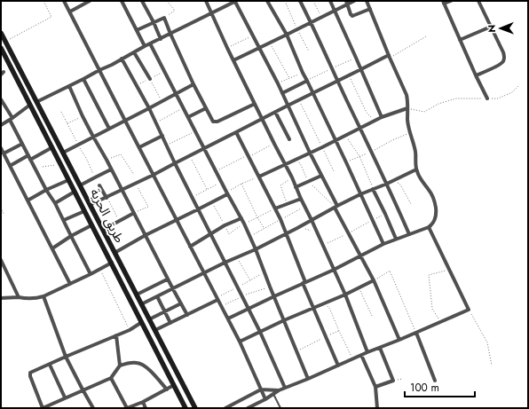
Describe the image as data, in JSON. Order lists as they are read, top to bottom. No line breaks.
{"streets":{"main road":["طريق الحرية"]},"scale_bar":"100 m","north":"left"}
